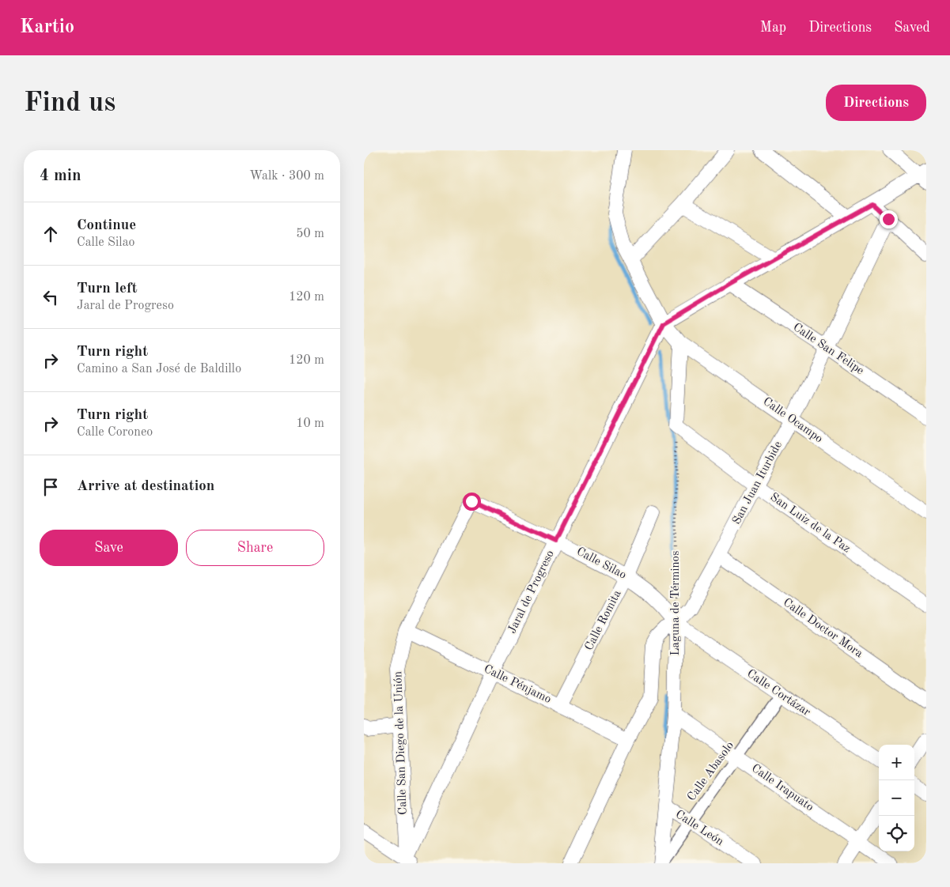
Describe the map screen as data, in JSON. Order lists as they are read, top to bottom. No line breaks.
{"streets":{"street":["Calle San Felipe","Calle Ocampo","San Juan Iturbide","San Luiz de la Paz","Calle Silao","Jaral de Progreso","Laguna de Términos","Calle Romita","Calle Doctor Mora","Calle Pénjamo","Calle Cortázar","Calle San Diego de la Unión","Calle Abasolo","Calle Irapuato","Calle León"]},"crossings":[["Calle San Felipe","San Juan Iturbide"],["Calle Ocampo","San Juan Iturbide"],["Calle Ocampo","Jaral de Progreso"],["San Juan Iturbide","San Luiz de la Paz"],["San Juan Iturbide","Calle Silao"],["San Juan Iturbide","Laguna de Términos"],["San Juan Iturbide","Calle Doctor Mora"],["San Juan Iturbide","Calle Pénjamo"],["San Juan Iturbide","Calle Cortázar"],["San Luiz de la Paz","Laguna de Términos"],["Calle Silao","Jaral de Progreso"],["Calle Silao","Laguna de Términos"],["Calle Silao","Calle Romita"],["Calle Silao","Calle Cortázar"],["Calle Silao","Calle San Diego de la Unión"],["Jaral de Progreso","Calle Pénjamo"],["Jaral de Progreso","Calle San Diego de la Unión"],["Laguna de Términos","Calle Cortázar"],["Laguna de Términos","Calle Abasolo"],["Laguna de Términos","Calle Irapuato"],["Laguna de Términos","Calle León"],["Calle Romita","Calle Pénjamo"],["Calle Pénjamo","Calle San Diego de la Unión"],["Calle Cortázar","Calle Abasolo"],["Calle Abasolo","Calle Irapuato"],["Calle Abasolo","Calle León"]],"page":{"header":"Kartio","nav":["Map","Directions","Saved"],"buttons":["Directions",["Save","Share"]],"title":"Find us","heading":["4 min","Walk · 300 m"],"list":[["Continue","Calle Silao","50 m"],["Turn left","Jaral de Progreso","120 m"],["Turn right","Camino a San José de Baldillo","120 m"],["Turn right","Calle Coroneo","10 m"],"Arrive at destination"],"map_buttons":["+","−"]}}
